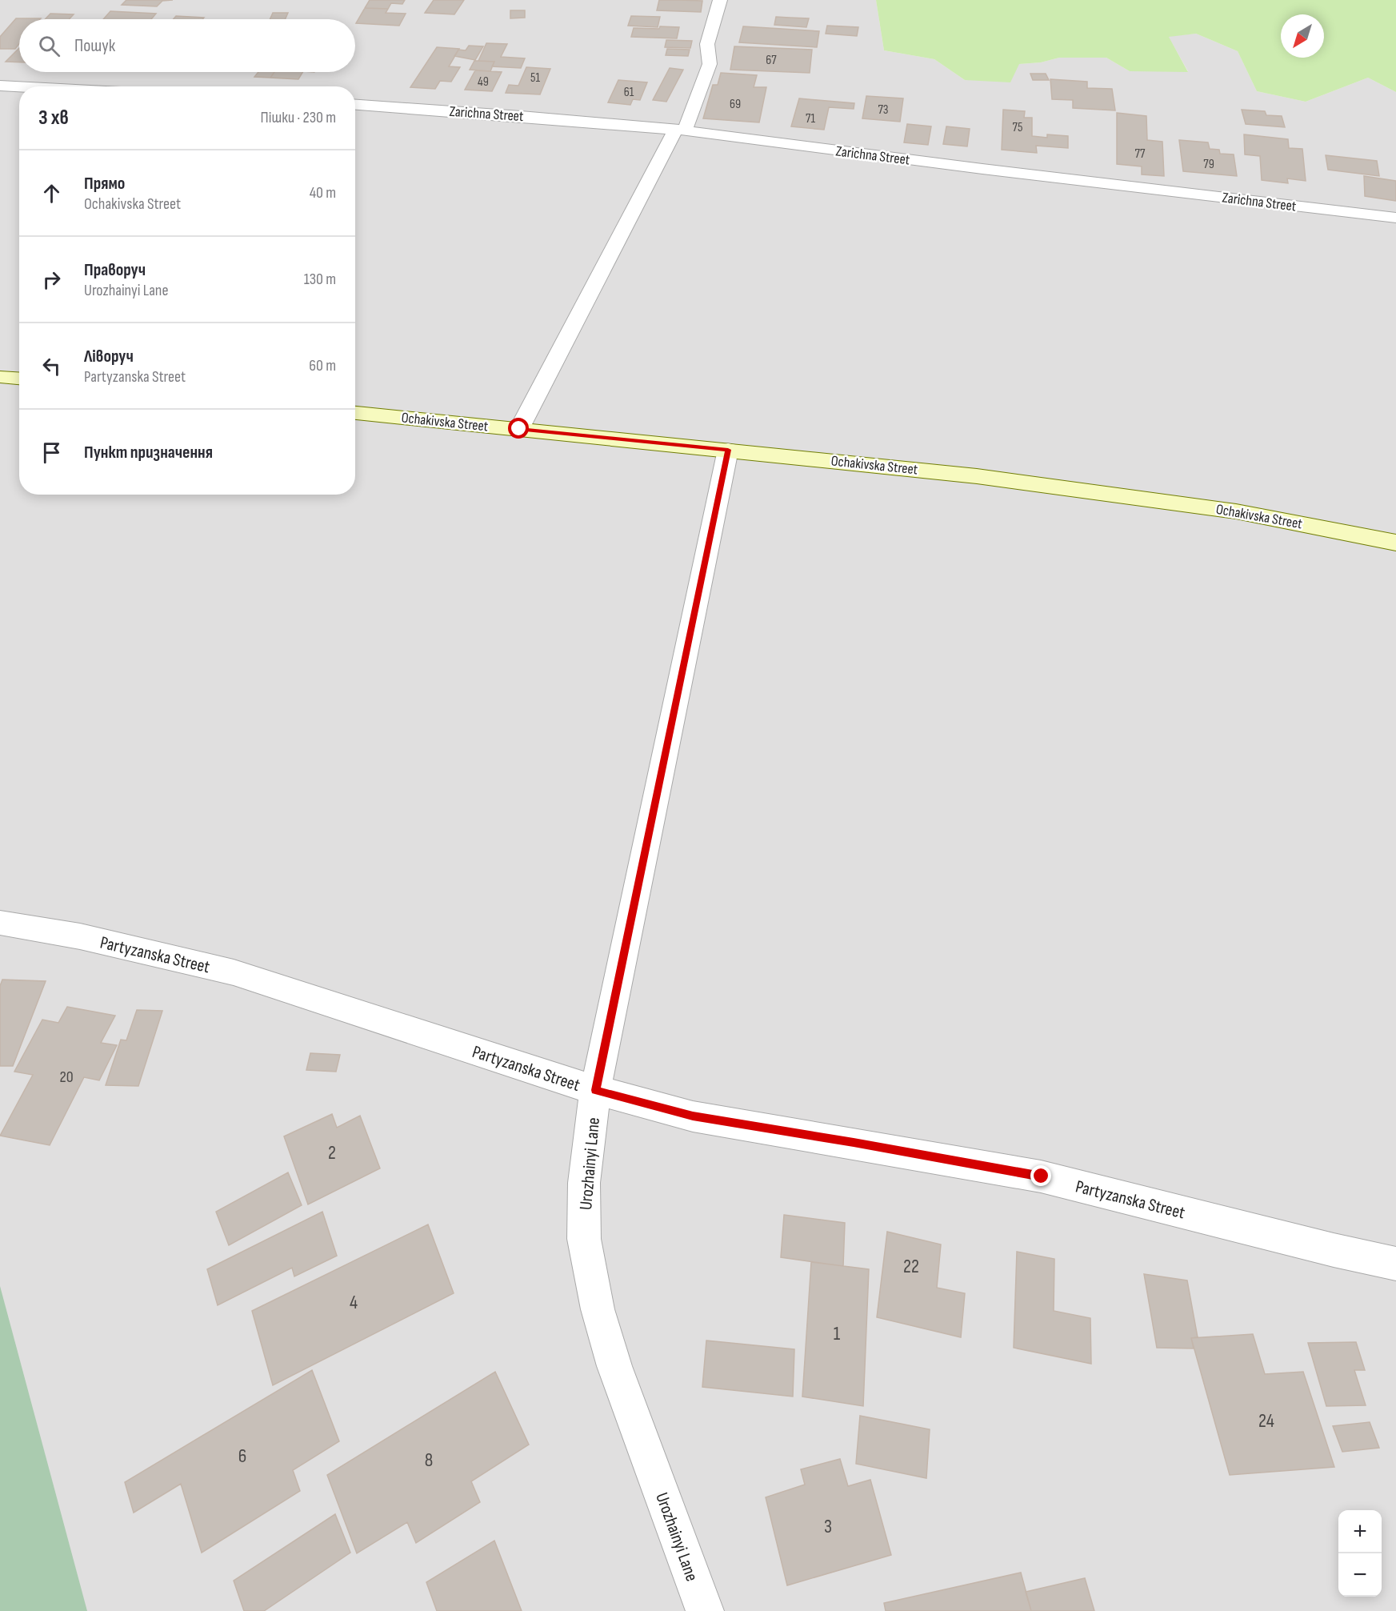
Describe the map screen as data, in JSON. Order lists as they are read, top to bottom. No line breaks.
{"streets":{"street":["Zarichna Street","Ochakivska Street","Partyzanska Street","Urozhainyi Lane"]},"crossings":[["Ochakivska Street","Urozhainyi Lane"],["Partyzanska Street","Urozhainyi Lane"]],"house_numbers":["67","51","49","61","69","73","71","75","77","79","20","2","22","4","1","24","6","8","3"],"north":"bottom left","page":{"search":"Пошук","heading":["3 хв","Пішки · 230 m"],"list":[["Прямо","Ochakivska Street","40 m"],["Праворуч","Urozhainyi Lane","130 m"],["Ліворуч","Partyzanska Street","60 m"],"Пункт призначення"],"map_buttons":["+","−"]}}
